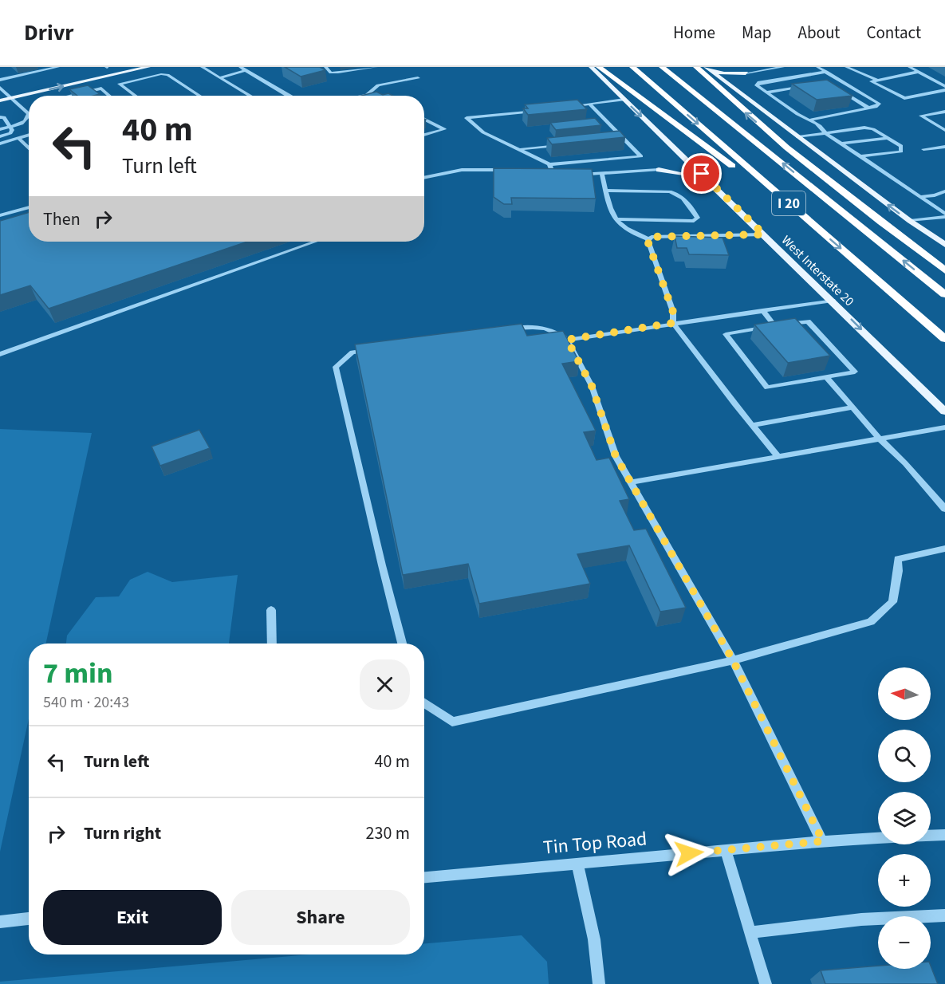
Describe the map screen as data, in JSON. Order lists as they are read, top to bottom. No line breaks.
{"streets":{"highway":["I 20"],"main road":["West Interstate 20"],"street":["Tin Top Road"]},"one_way":["West Interstate 20"],"north":"left","page":{"header":"Drivr","nav":["Home","Map","About","Contact"],"turn":["40 m","Turn left"],"then":"Then","heading":["7 min","540 m · 20:43"],"map_buttons":["+","−"],"list":[{"name":"Turn left","value":"40 m"},{"name":"Turn right","value":"230 m"}],"buttons":["Exit","Share"]}}
